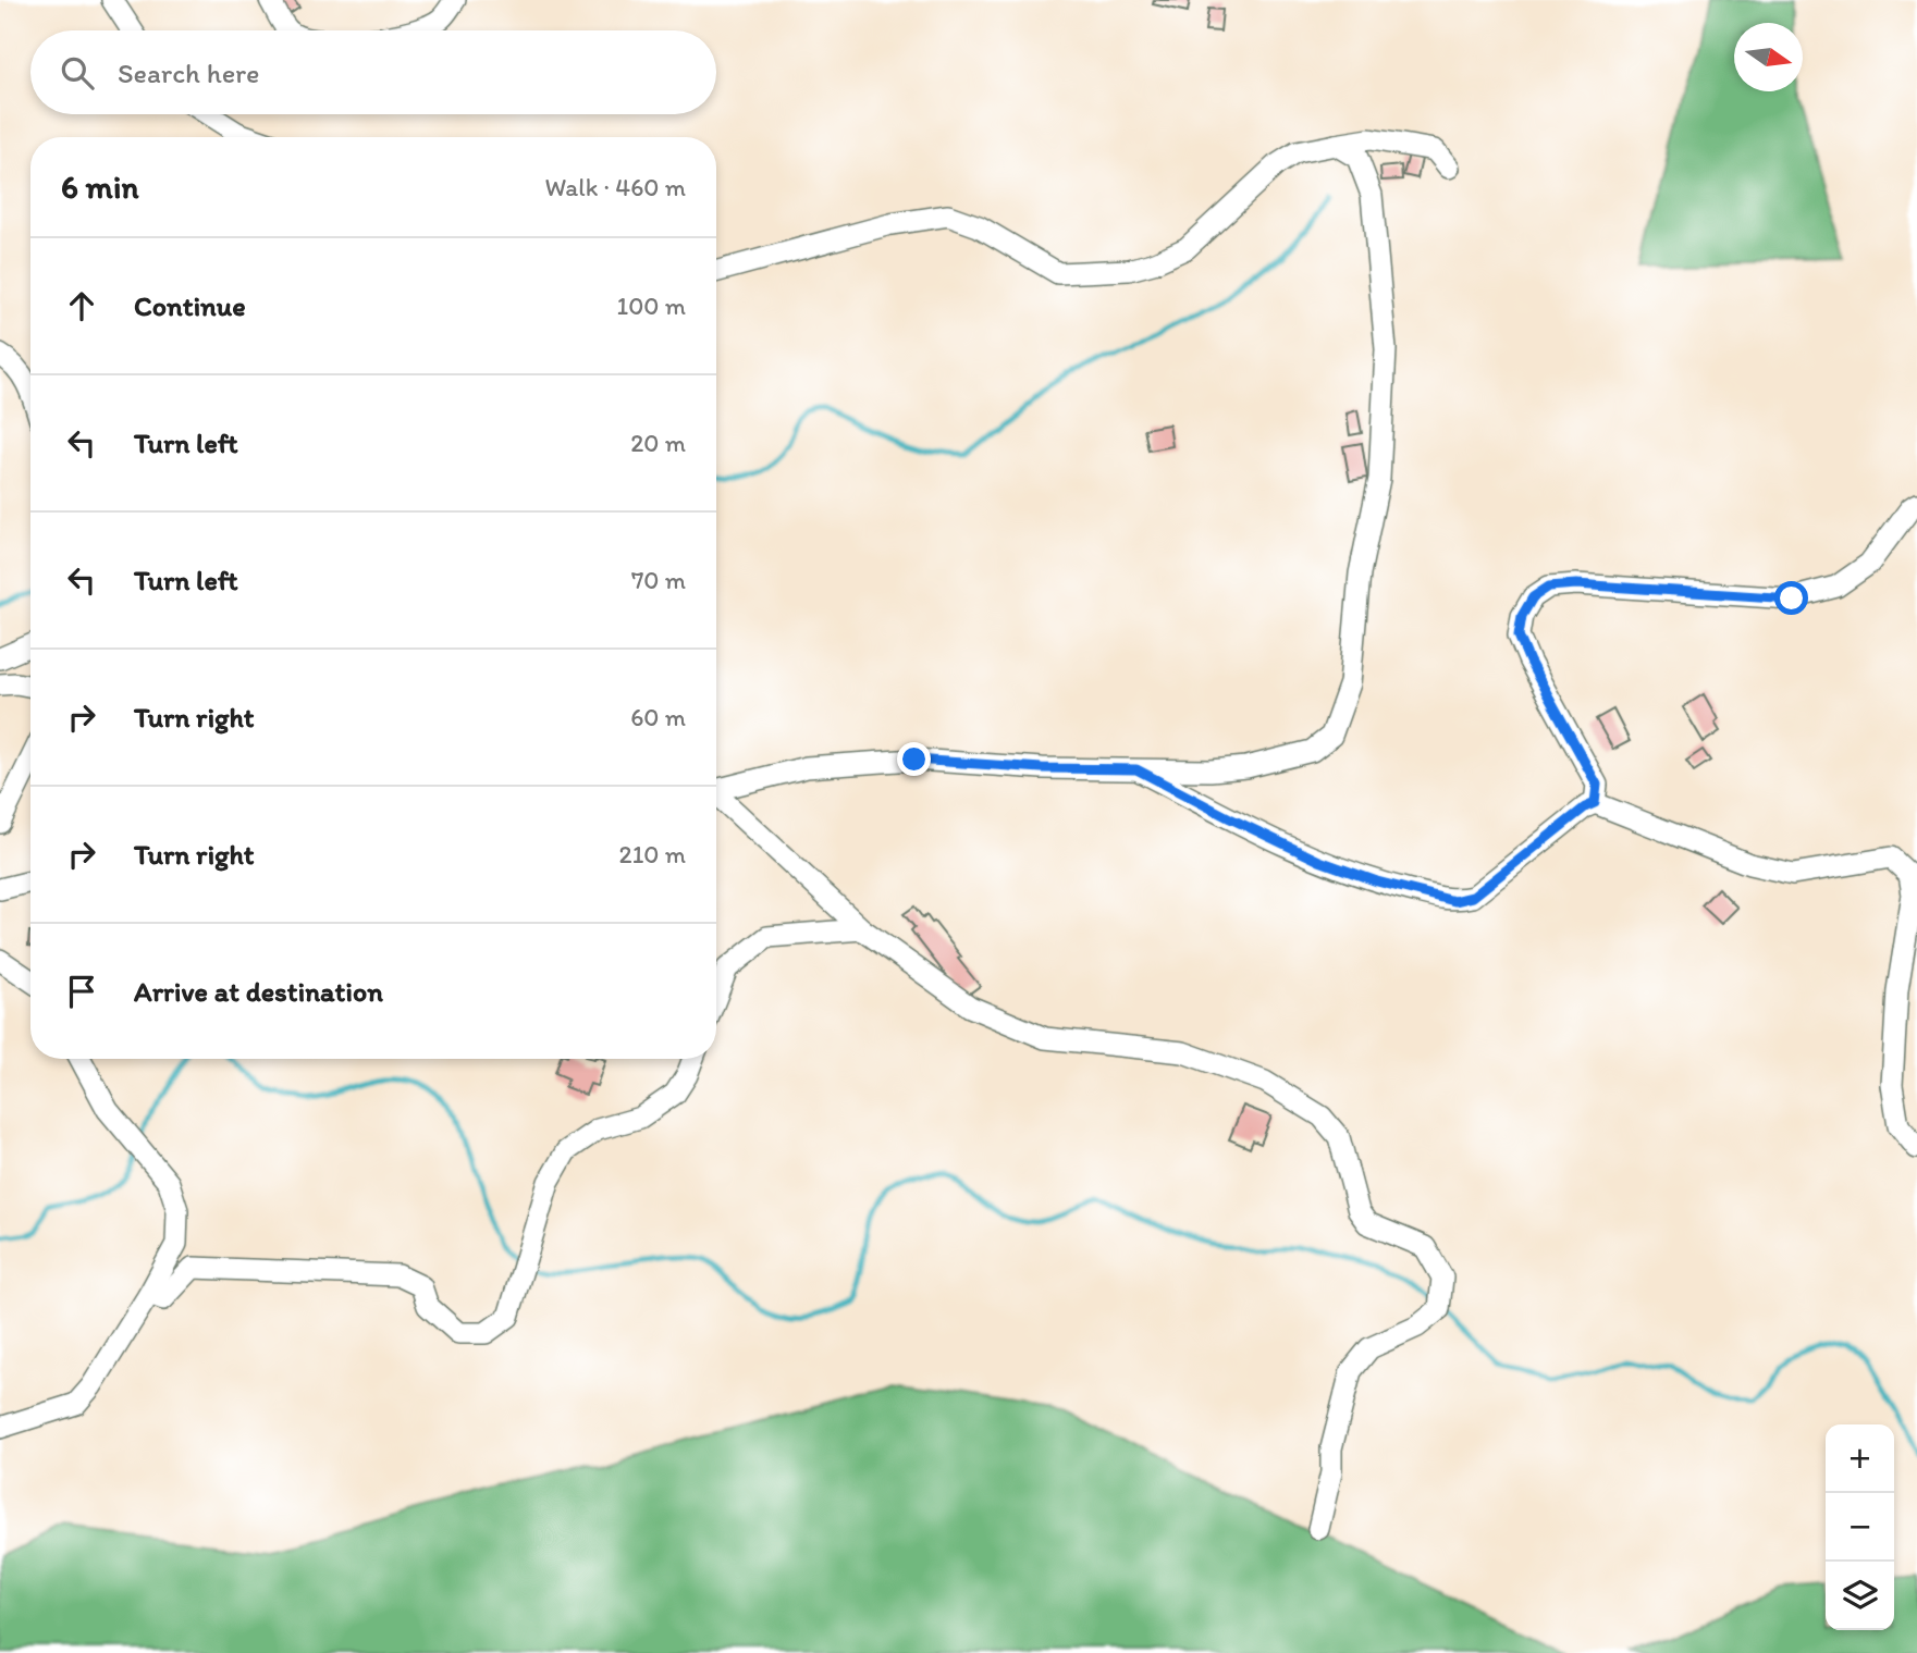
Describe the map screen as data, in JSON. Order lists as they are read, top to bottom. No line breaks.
{"north":"right","page":{"search":"Search here","heading":["6 min","Walk · 460 m"],"list":[["Continue","100 m"],["Turn left","20 m"],["Turn left","70 m"],["Turn right","60 m"],["Turn right","210 m"],"Arrive at destination"],"map_buttons":["+","−"]}}
